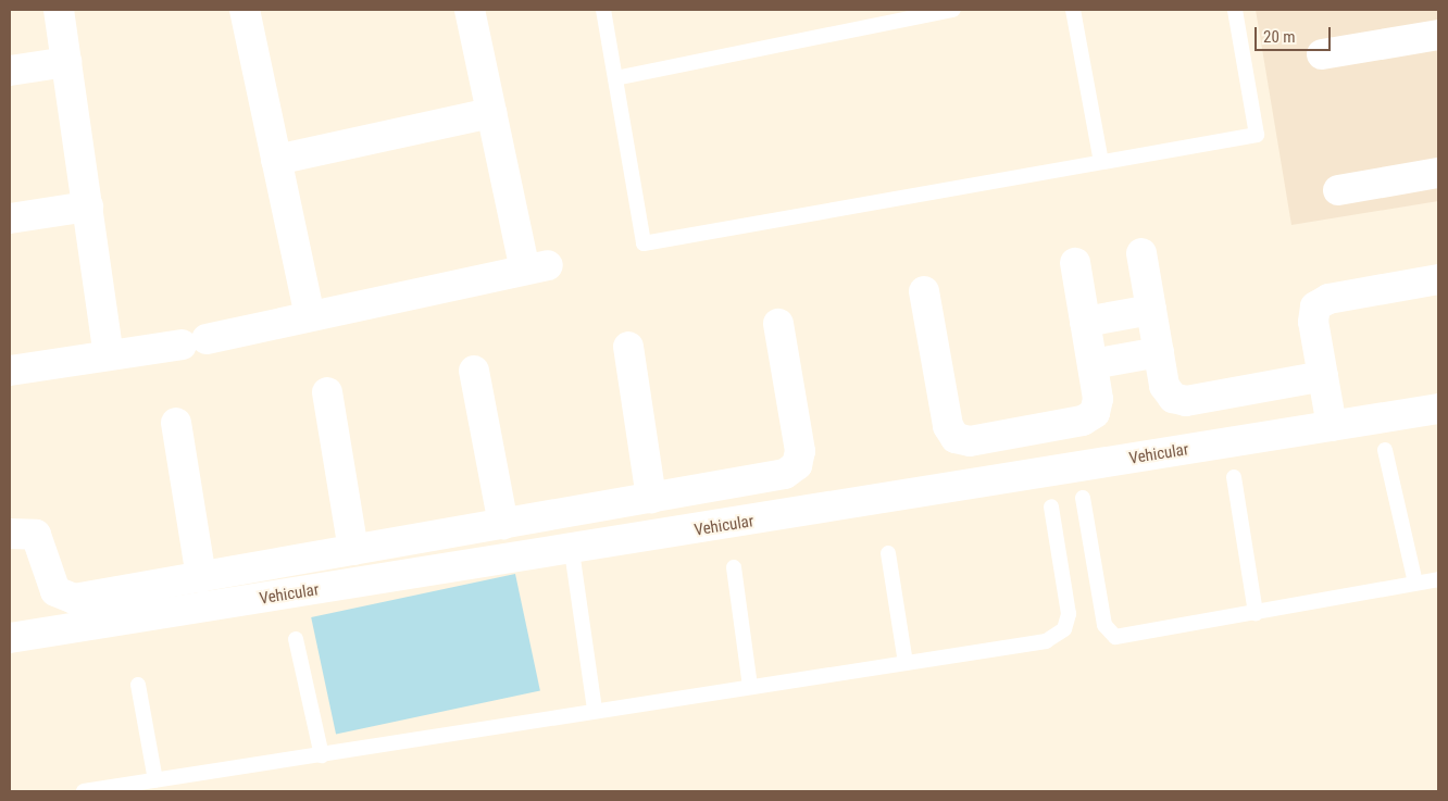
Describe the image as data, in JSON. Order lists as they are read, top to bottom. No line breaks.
{"streets":{"street":["Vehicular"]},"scale_bar":"20 m"}
